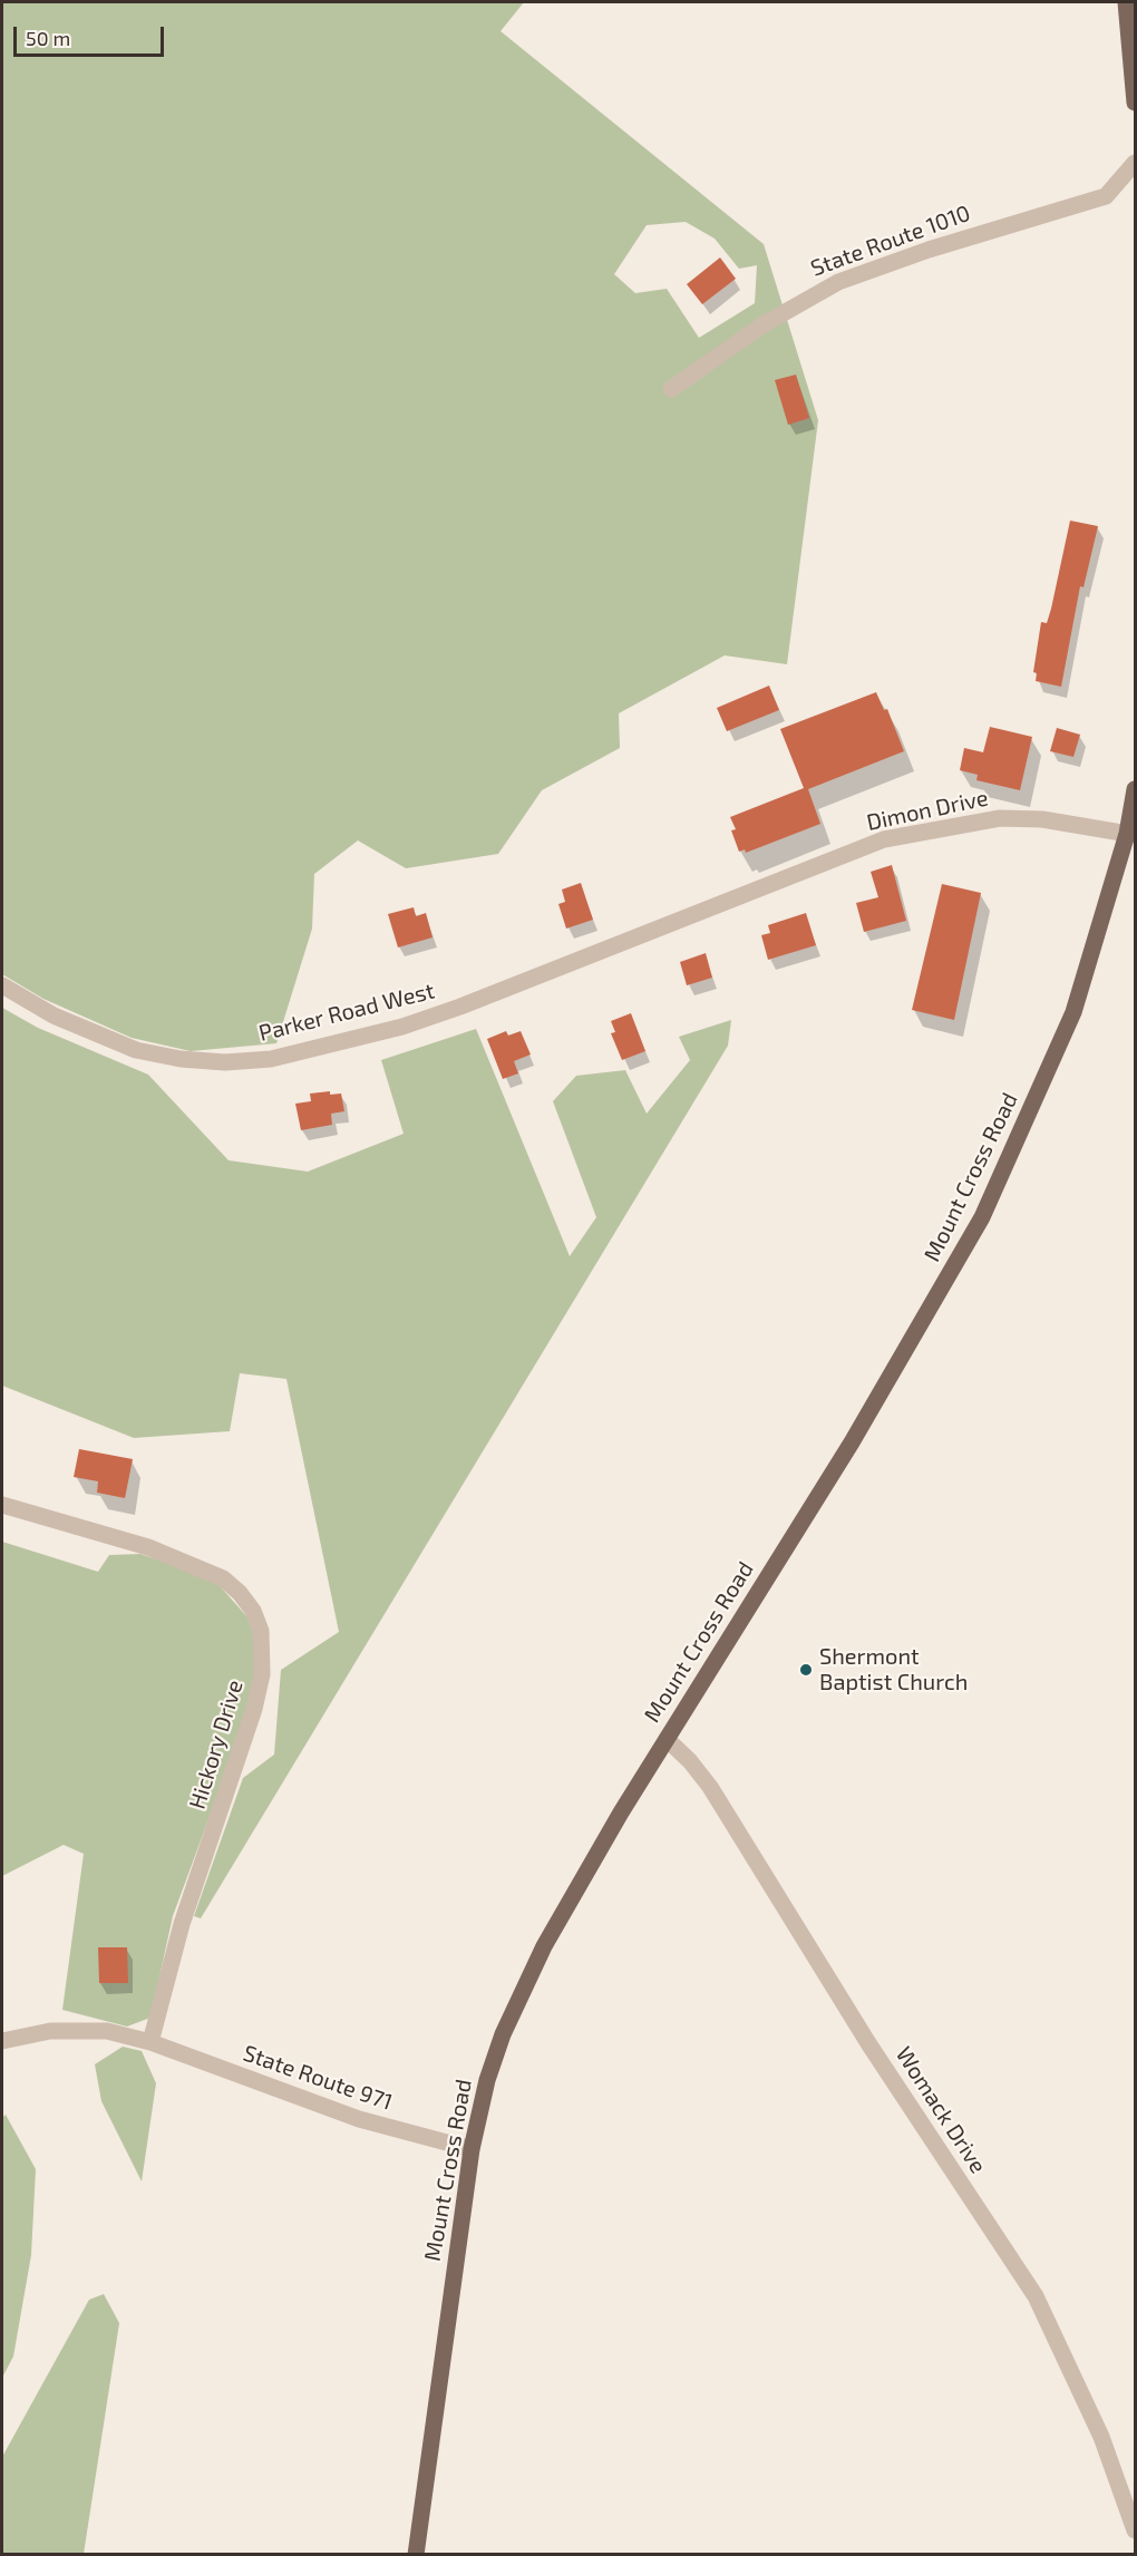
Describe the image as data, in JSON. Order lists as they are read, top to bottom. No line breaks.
{"streets":{"main road":["Mount Cross Road"],"street":["State Route 1010","Dimon Drive","Parker Road West","Hickory Drive","State Route 971","Womack Drive"]},"crossings":[["Dimon Drive","Parker Road West"],["Dimon Drive","Mount Cross Road"],["Mount Cross Road","State Route 971"],["Mount Cross Road","Womack Drive"],["Hickory Drive","State Route 971"]],"places":["Shermont Baptist Church"],"scale_bar":"50 m"}
